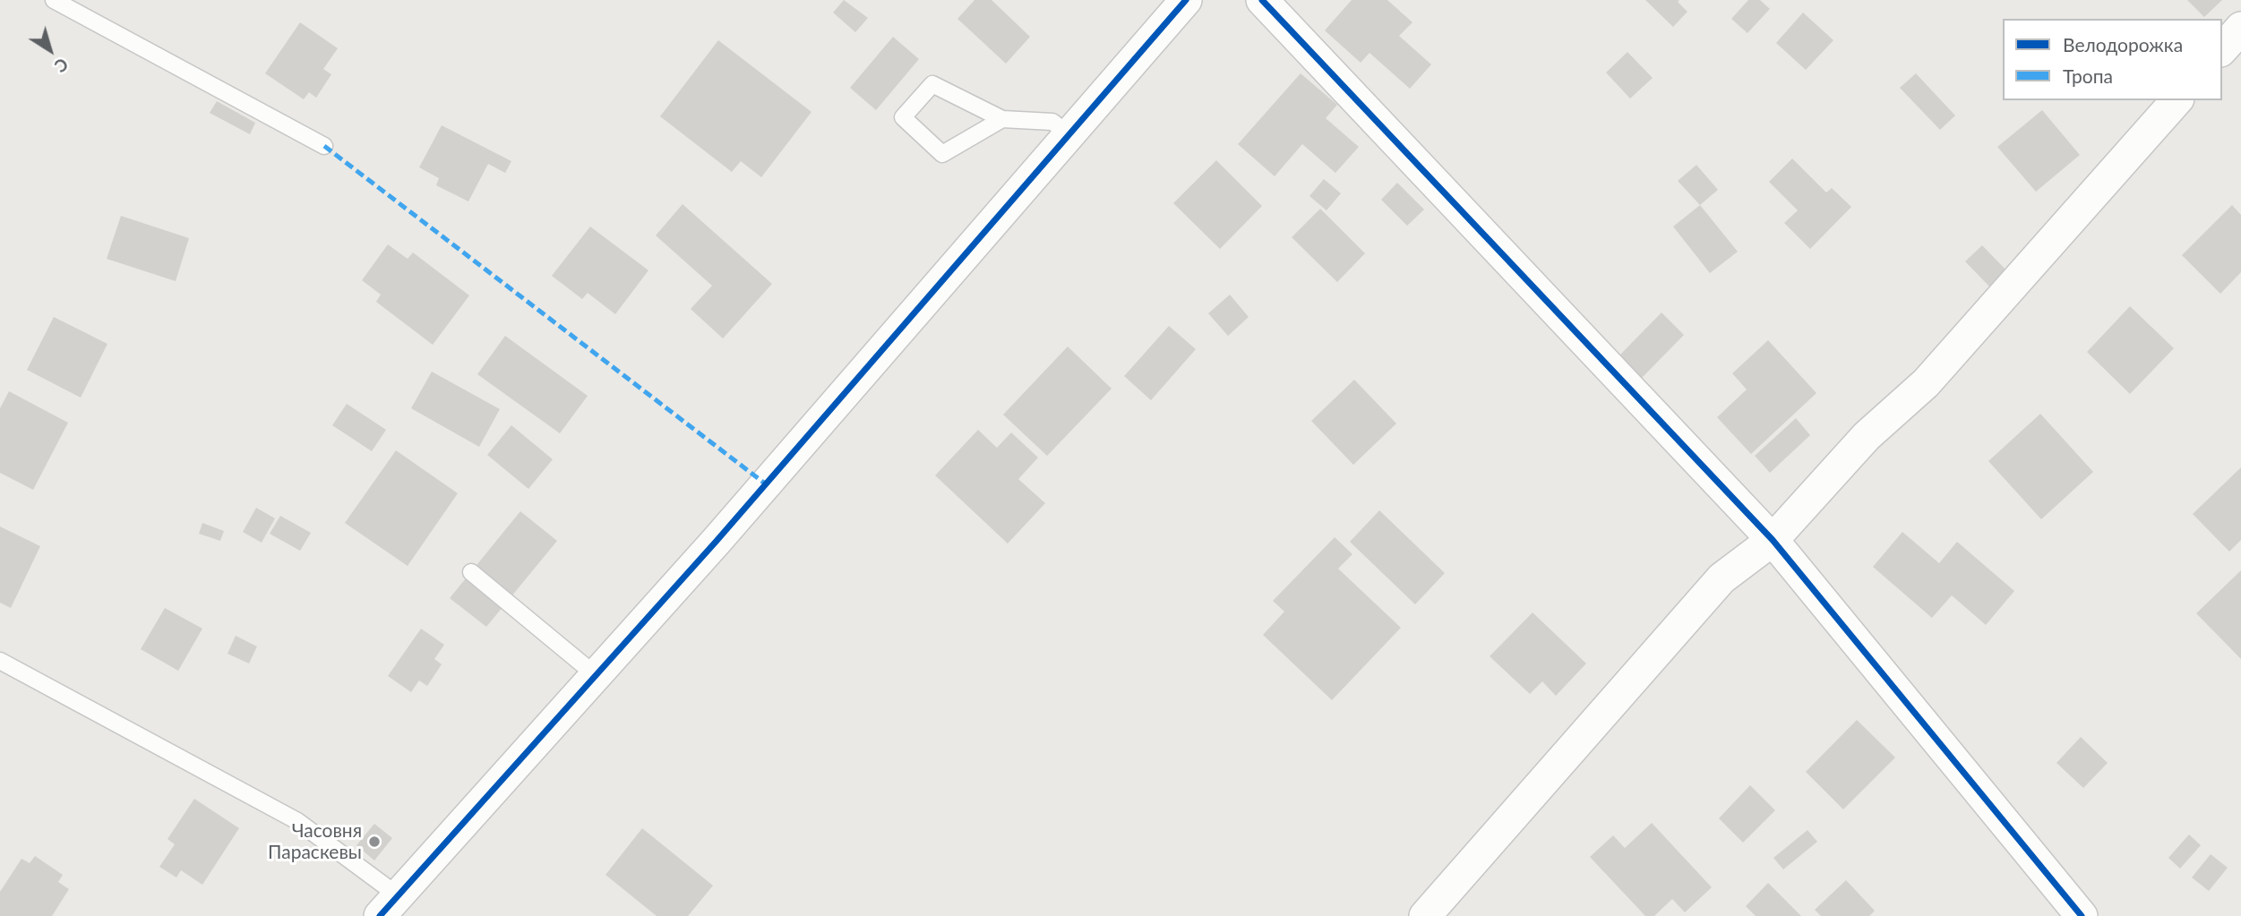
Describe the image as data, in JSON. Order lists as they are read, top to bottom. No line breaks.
{"places":["Часовня Параскевы"],"legend":["Велодорожка","Тропа"],"north":"bottom right"}
